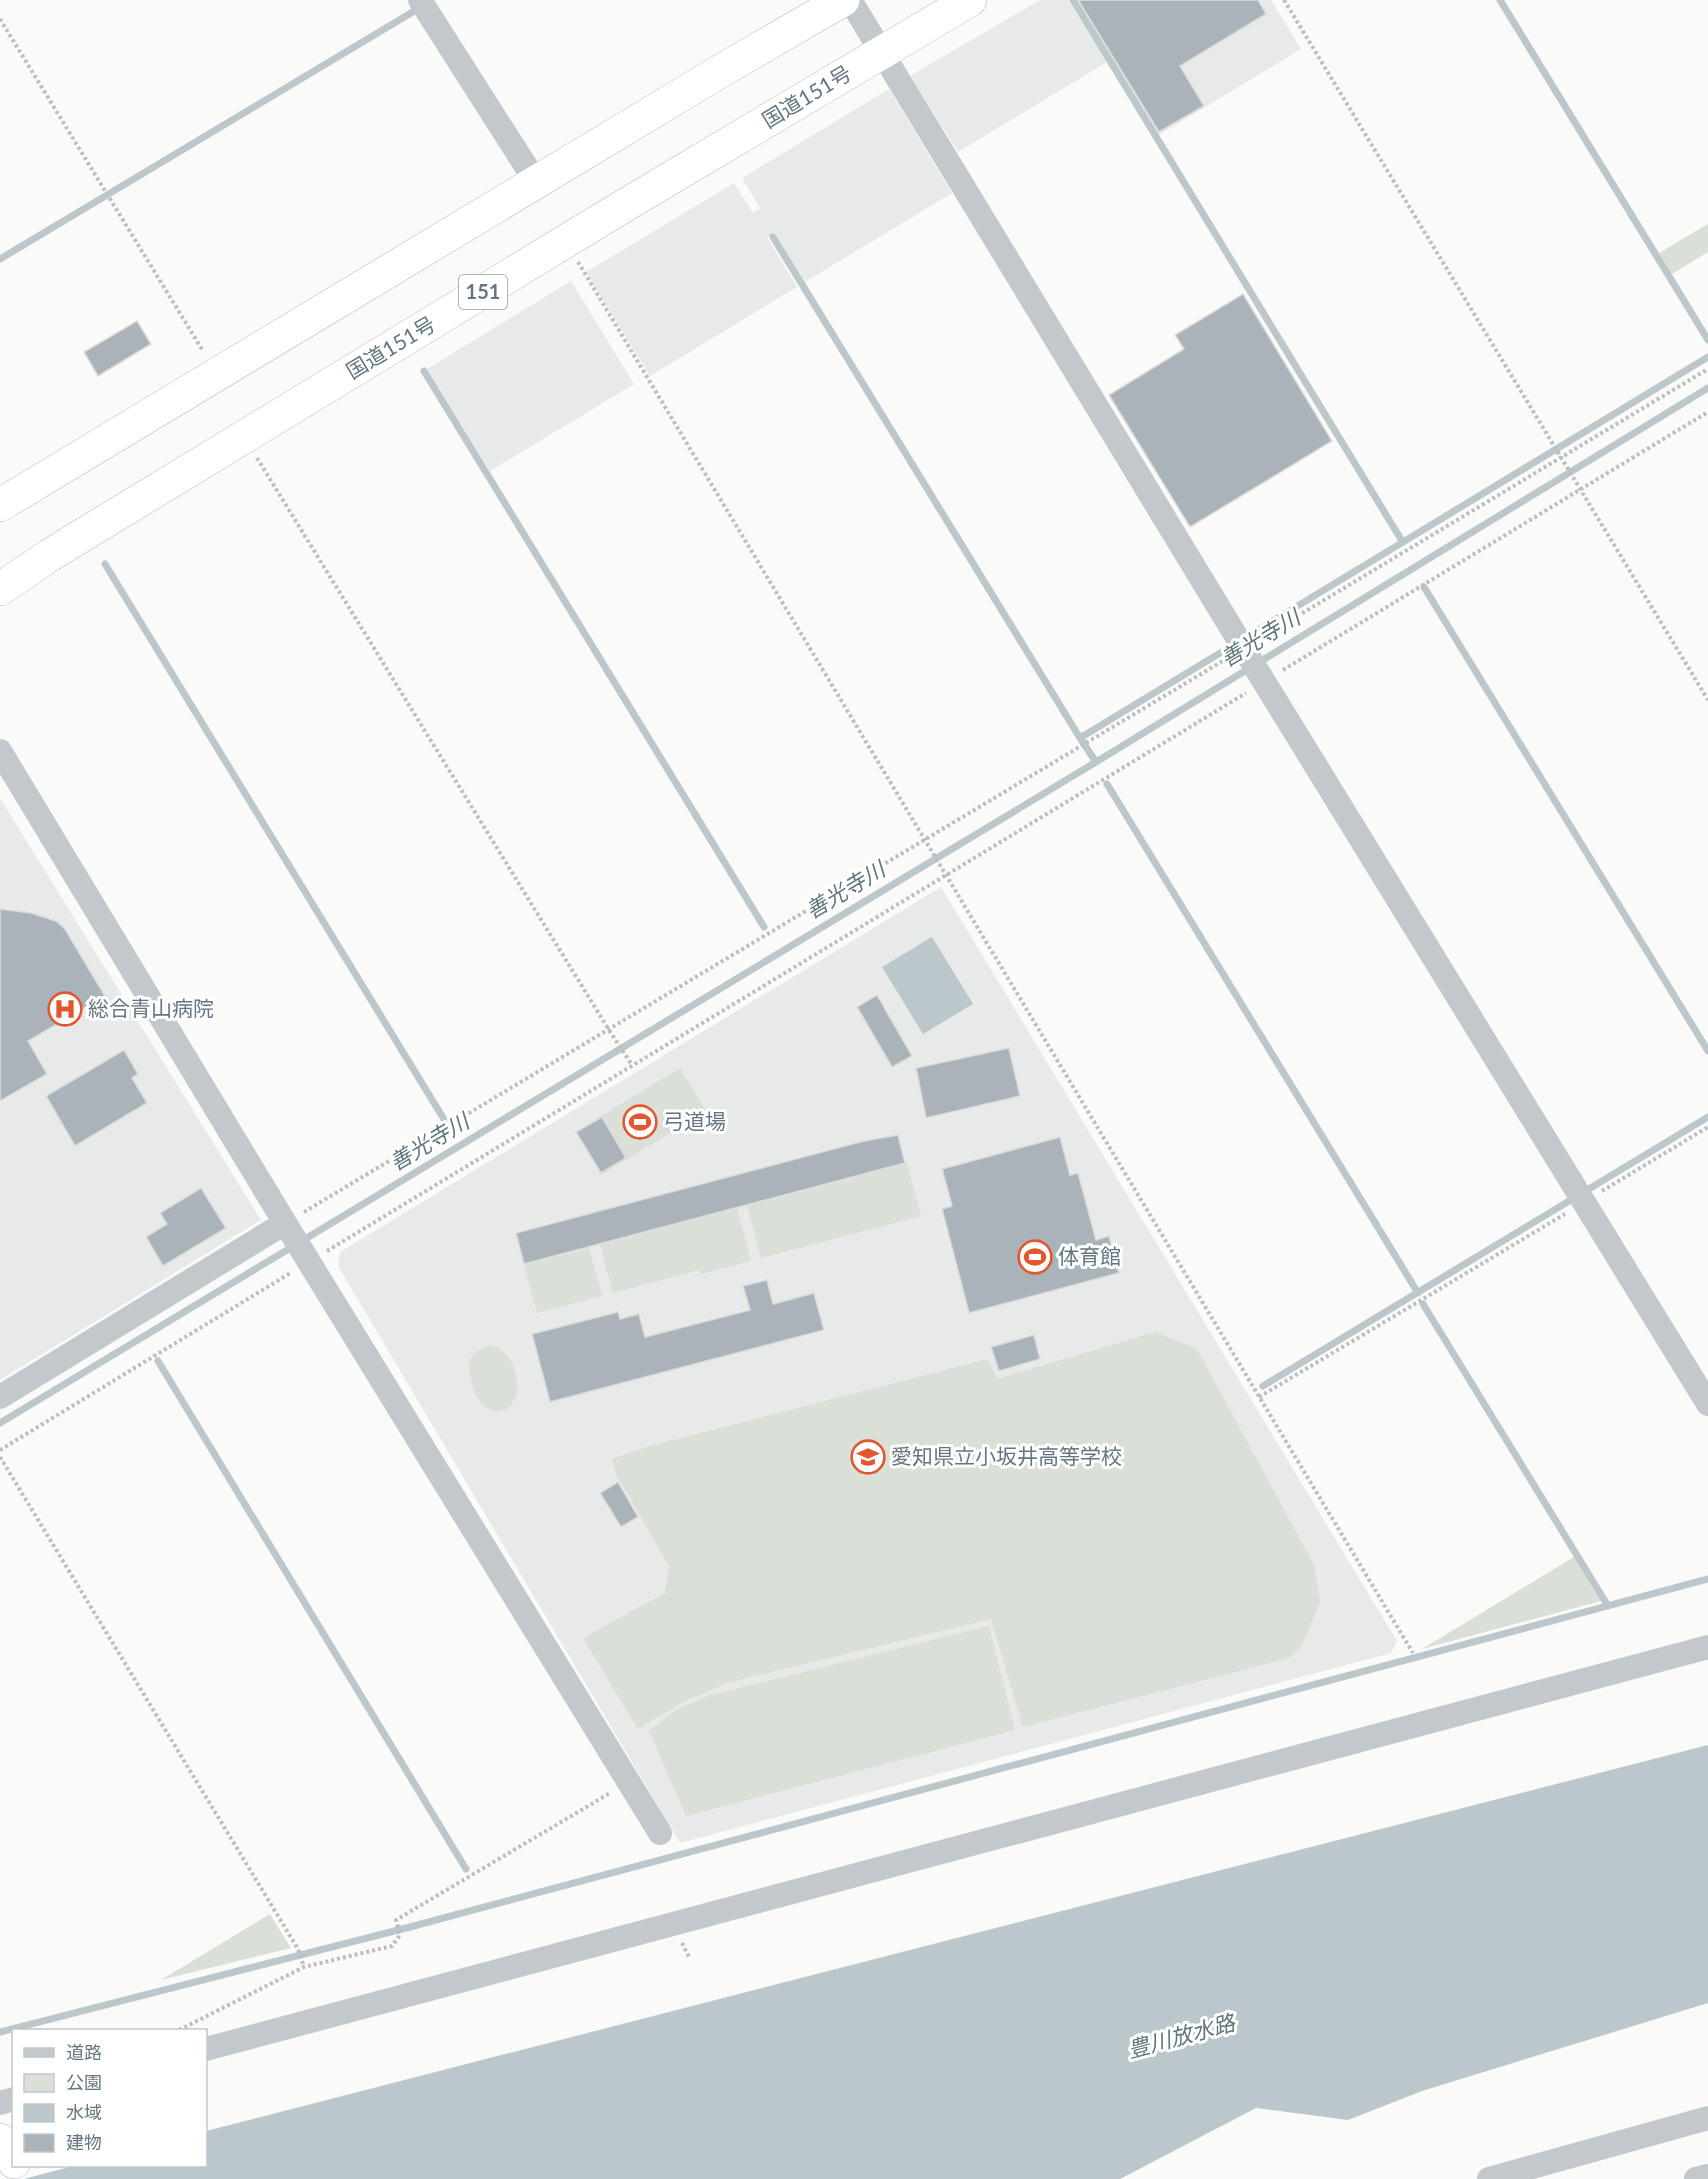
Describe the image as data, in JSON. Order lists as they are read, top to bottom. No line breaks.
{"streets":{"highway":["国道151号","151"]},"water":["善光寺川","豊川放水路"],"places":{"hospital":["総合青山病院"],"sports":["弓道場","体育館"],"school or university":["愛知県立小坂井高等学校"]},"legend":["道路","公園","水域","建物"]}
